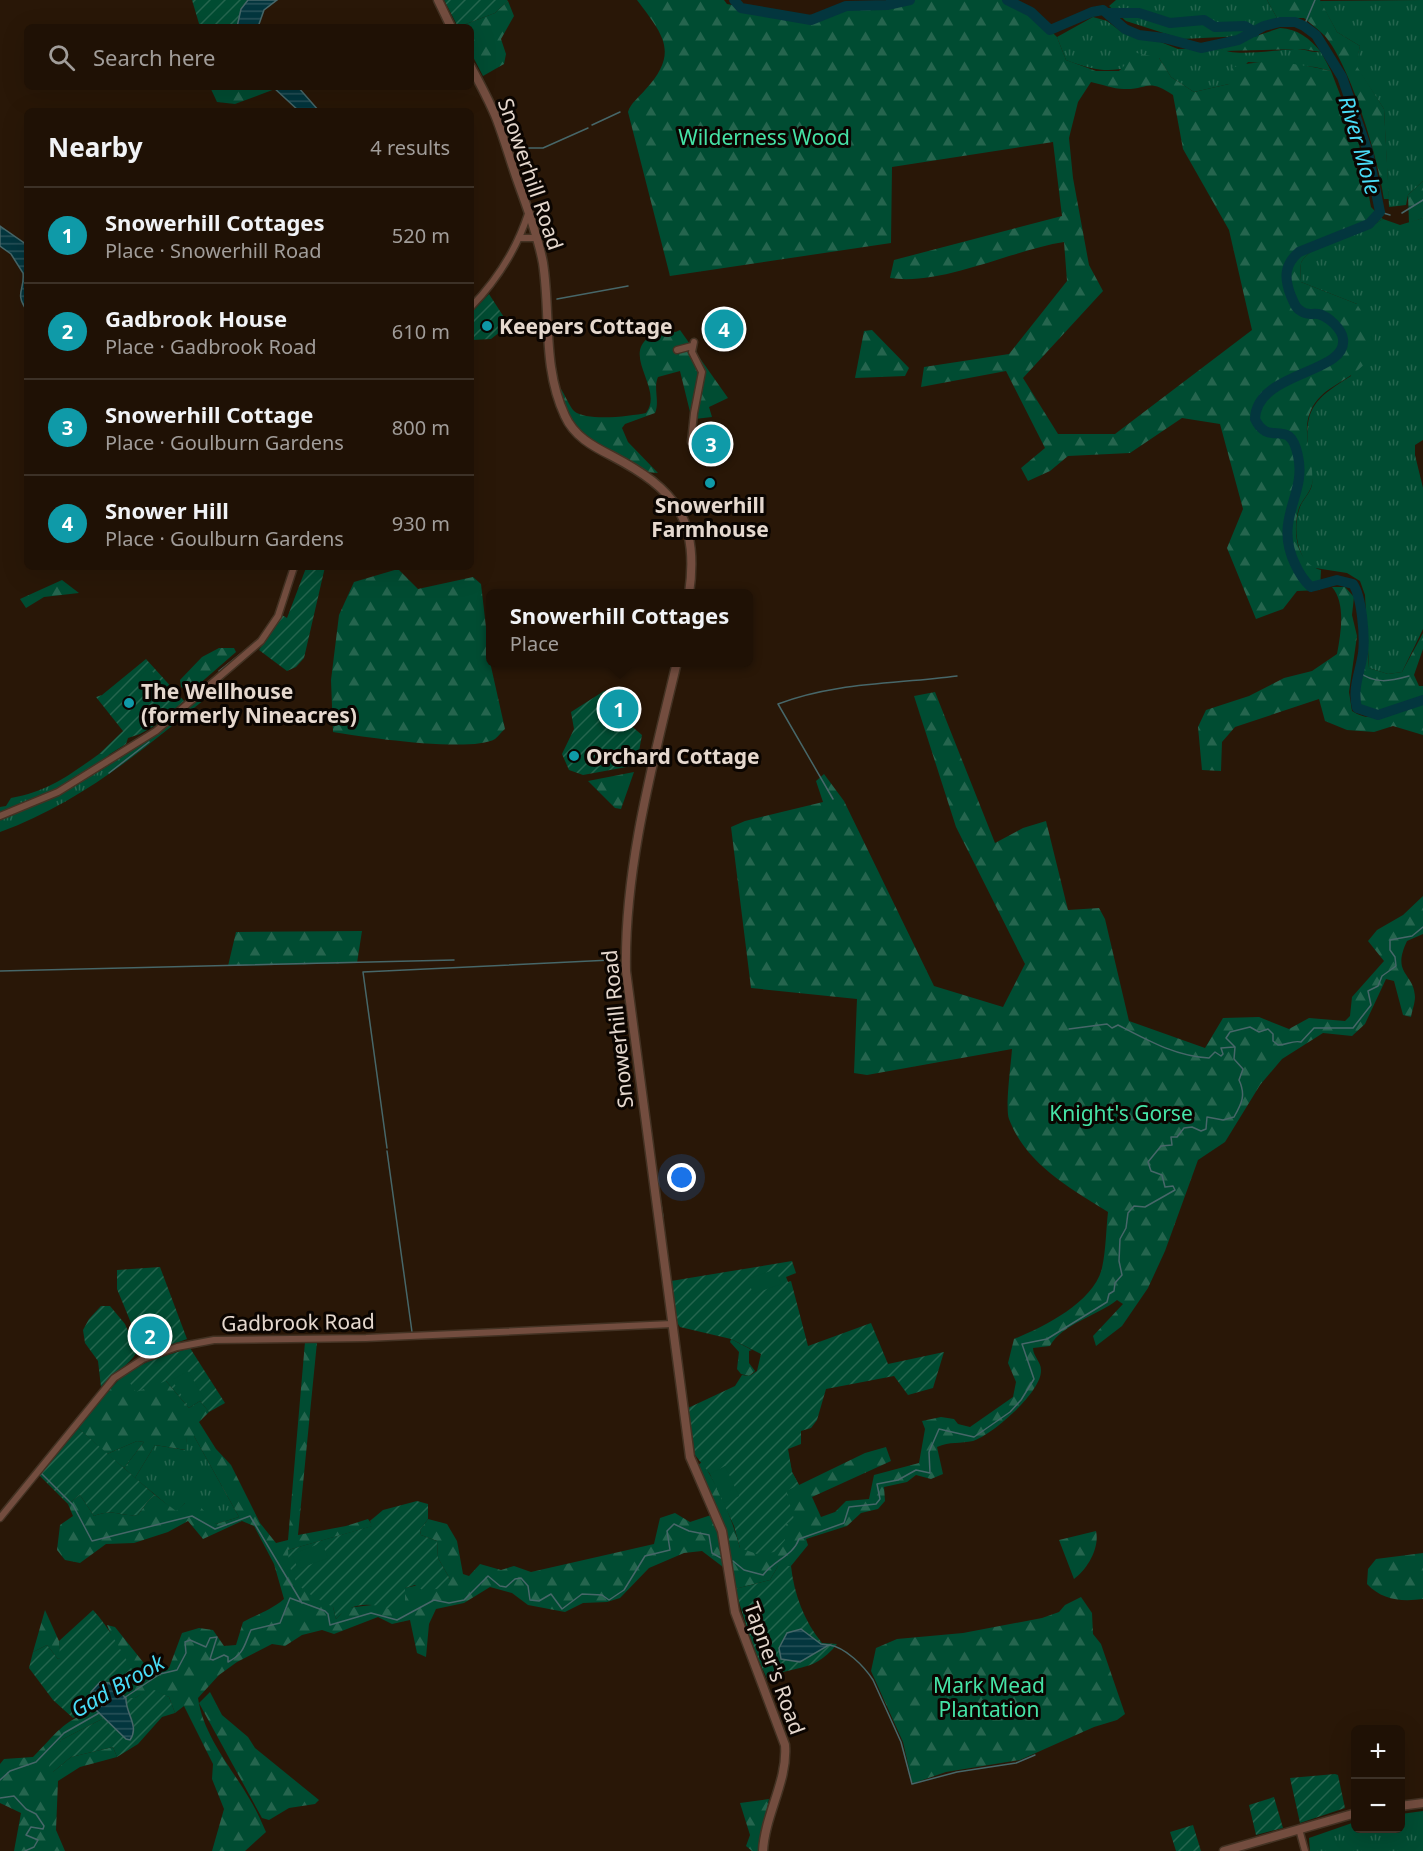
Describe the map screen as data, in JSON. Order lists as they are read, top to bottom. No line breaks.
{"streets":{"street":["Snowerhill Road","Gadbrook Road","Tapner's Road"]},"crossings":[["Snowerhill Road","Gadbrook Road"],["Snowerhill Road","Tapner's Road"],["Gadbrook Road","Tapner's Road"]],"water":["River Mole","Gad Brook"],"parks":["Wilderness Wood","Knight's Gorse","Mark Mead Plantation"],"places":["Keepers Cottage","Snowerhill Farmhouse","The Wellhouse (formerly Nineacres)","Orchard Cottage"],"page":{"search":"Search here","heading":["Nearby","4 results"],"list":[{"mark":"1","name":"Snowerhill Cottages","note":"Place · Snowerhill Road","value":"520 m"},{"mark":"2","name":"Gadbrook House","note":"Place · Gadbrook Road","value":"610 m"},{"mark":"3","name":"Snowerhill Cottage","note":"Place · Goulburn Gardens","value":"800 m"},{"mark":"4","name":"Snower Hill","note":"Place · Goulburn Gardens","value":"930 m"}],"pins":["4","3","1","2"],"popup":["Snowerhill Cottages","Place"],"map_buttons":["+","−"]}}
